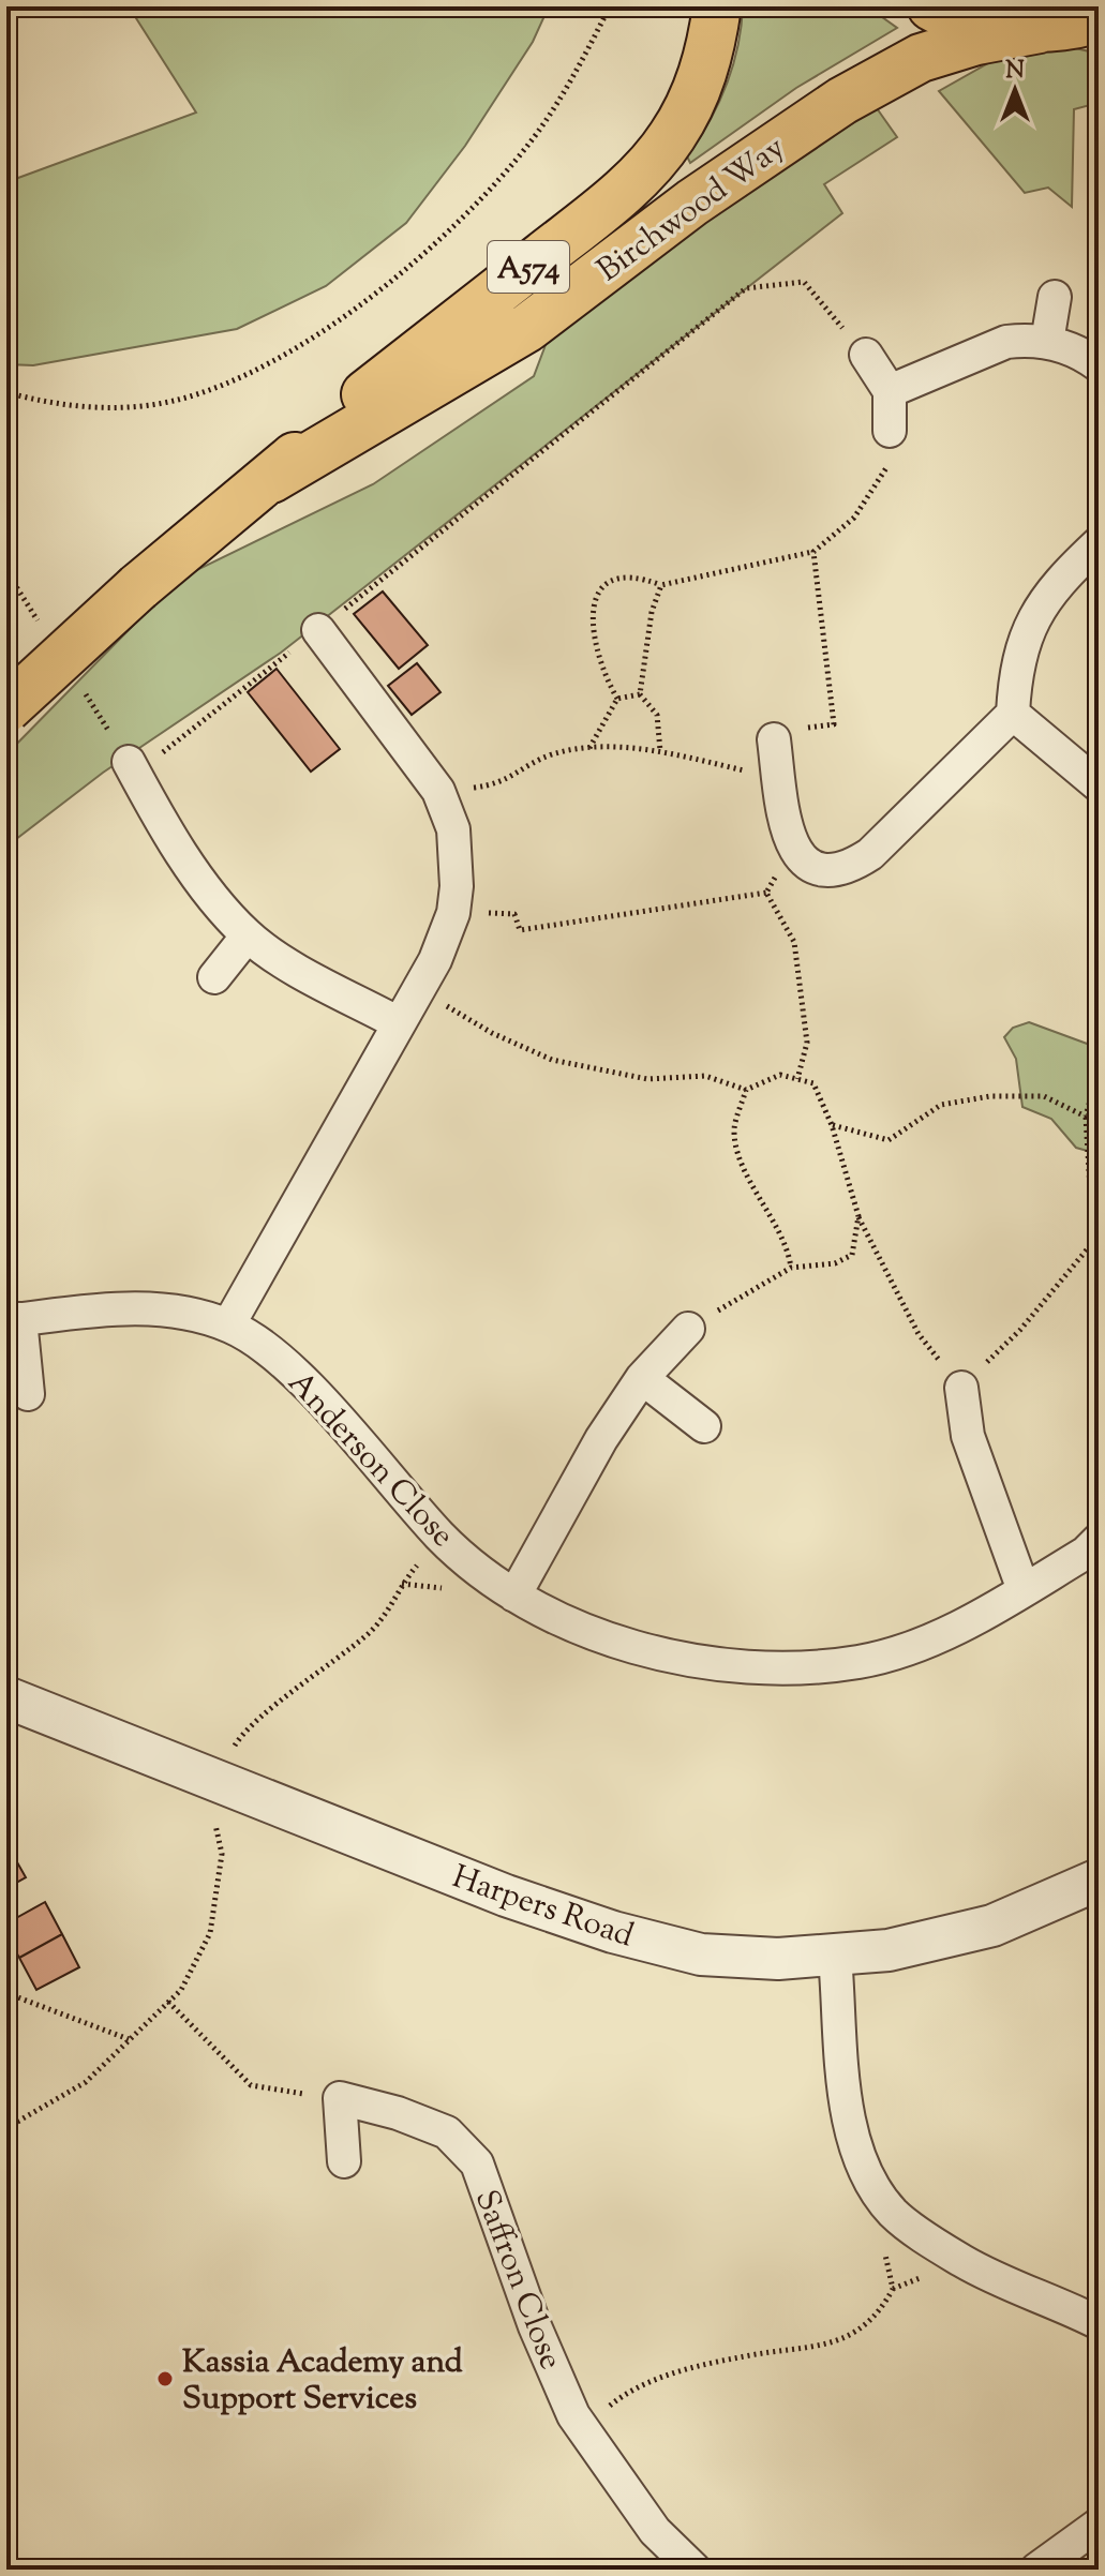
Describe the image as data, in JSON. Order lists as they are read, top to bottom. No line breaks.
{"streets":{"main road":["Birchwood Way","A574"],"street":["Anderson Close","Harpers Road","Saffron Close"]},"crossings":[["Birchwood Way","A574"]],"places":["Kassia Academy and Support Services"],"north":"top"}
